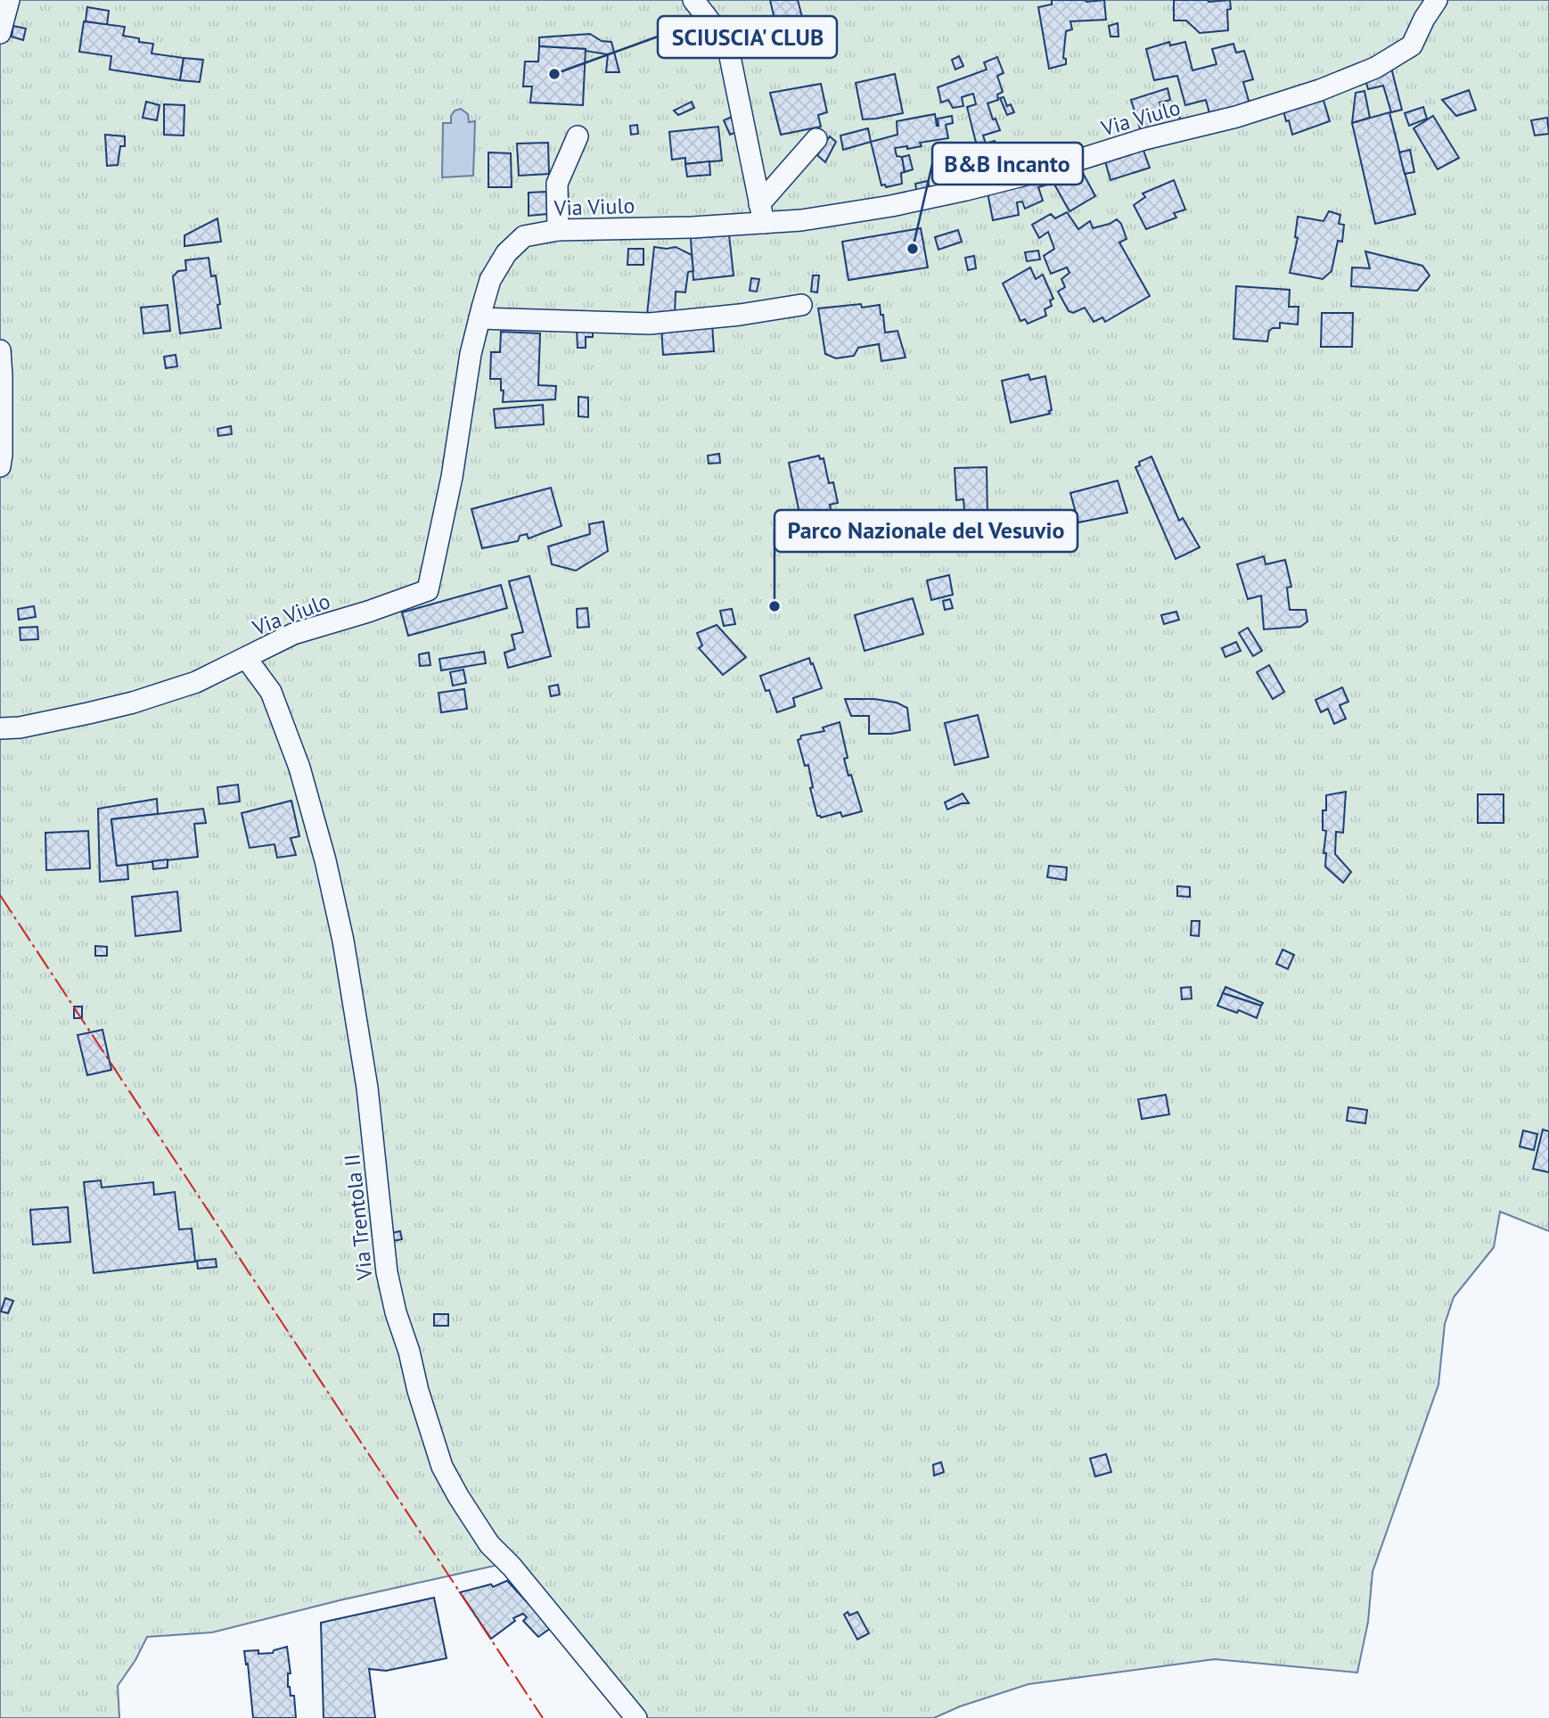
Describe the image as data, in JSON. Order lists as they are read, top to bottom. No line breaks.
{"streets":{"street":["Via Viulo","Via Trentola II"]},"crossings":[["Via Viulo","Via Trentola II"]],"places":["SCIUSCIA' CLUB","B&B Incanto","Parco Nazionale del Vesuvio"]}
